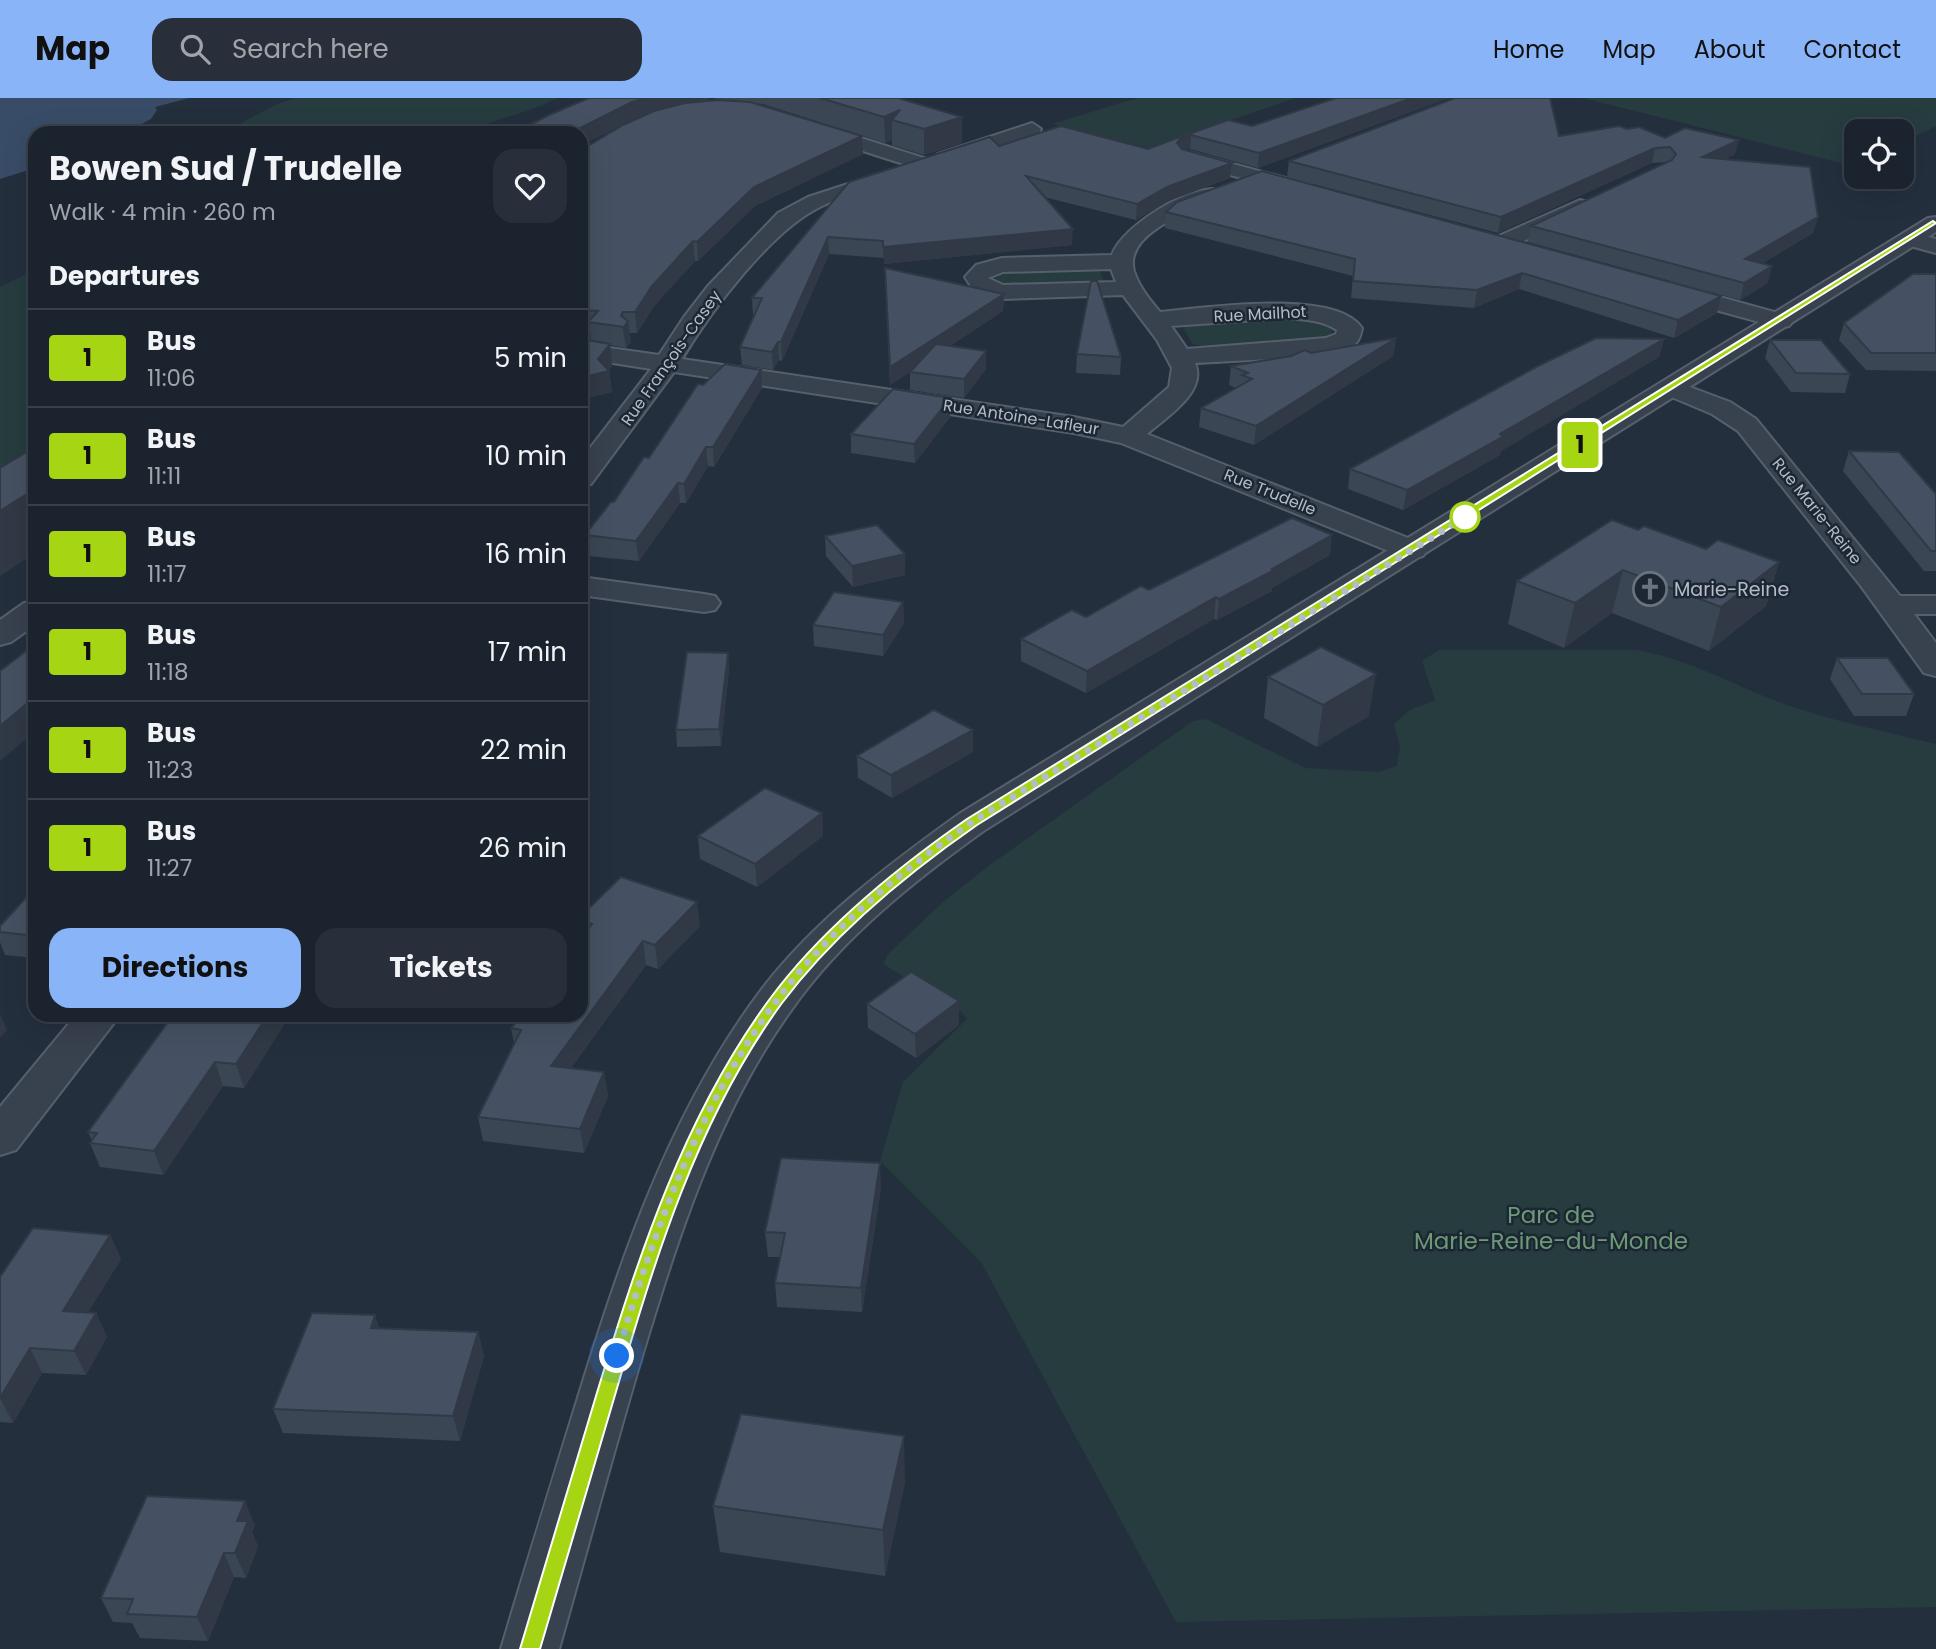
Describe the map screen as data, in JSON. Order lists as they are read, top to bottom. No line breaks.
{"streets":{"street":["Rue Mailhot","Rue François-Casey","Rue Antoine-Lafleur","Rue Trudelle","Rue Marie-Reine"]},"crossings":[["Rue François-Casey","Rue Antoine-Lafleur"],["Rue Antoine-Lafleur","Rue Trudelle"]],"parks":["Parc de Marie-Reine-du-Monde"],"places":{"church":["Marie-Reine"]},"lines":["bus line 1"],"page":{"header":"Map","search":"Search here","nav":["Home","Map","About","Contact"],"on_map":"1","heading":[["Bowen Sud / Trudelle","Walk · 4 min · 260 m"],"Departures"],"list":[{"mark":"1","name":"Bus","note":"11:06","value":"5 min"},{"mark":"1","name":"Bus","note":"11:11","value":"10 min"},{"mark":"1","name":"Bus","note":"11:17","value":"16 min"},{"mark":"1","name":"Bus","note":"11:18","value":"17 min"},{"mark":"1","name":"Bus","note":"11:23","value":"22 min"},{"mark":"1","name":"Bus","note":"11:27","value":"26 min"}],"buttons":["Directions","Tickets"]}}
